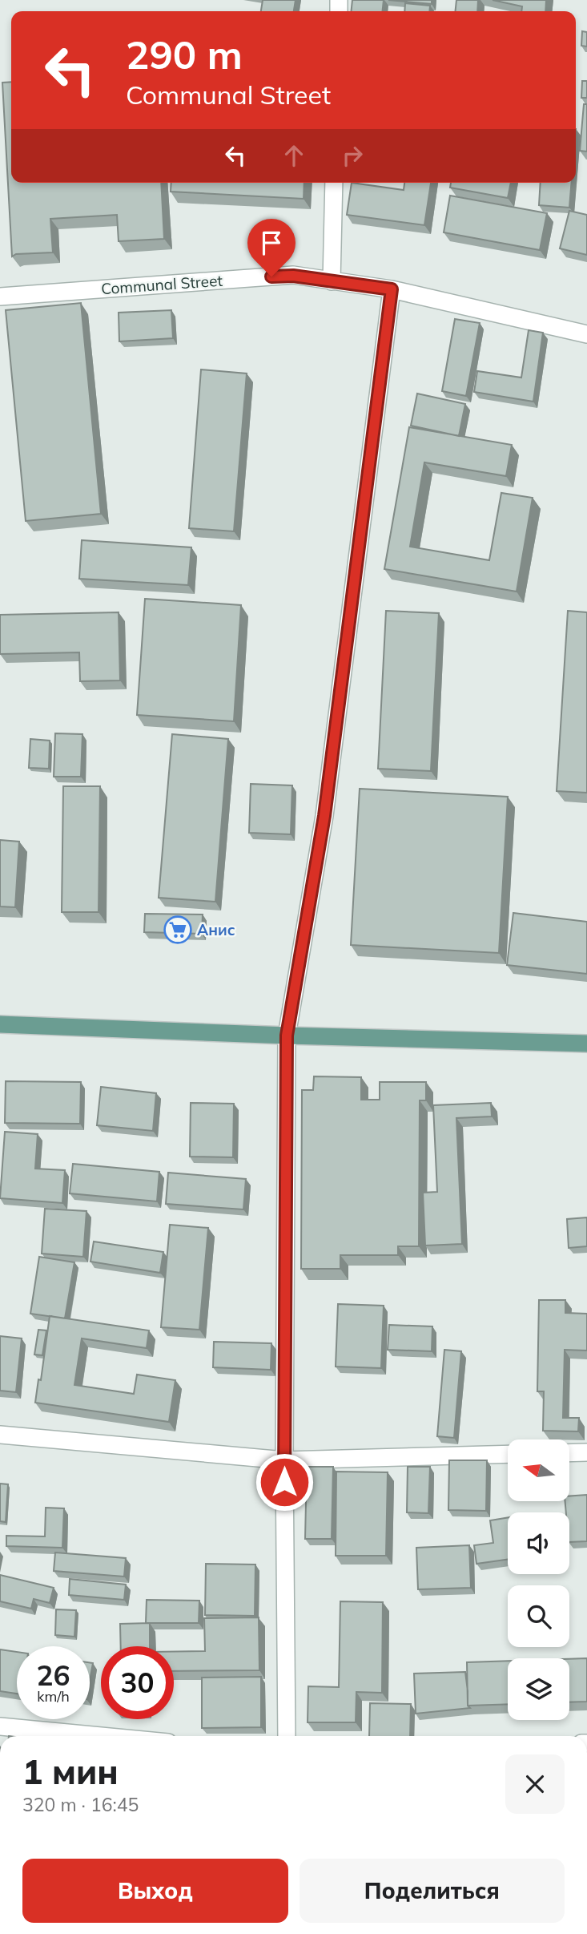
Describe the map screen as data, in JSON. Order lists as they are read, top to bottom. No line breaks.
{"streets":{"street":["Communal Street"]},"places":{"supermarket":["Анис"]},"north":"left","page":{"turn":["290 m","Communal Street"],"speed":"26 km/h","limit":"30","heading":["1 мин","320 m · 16:45"],"buttons":["Выход","Поделиться"]}}
